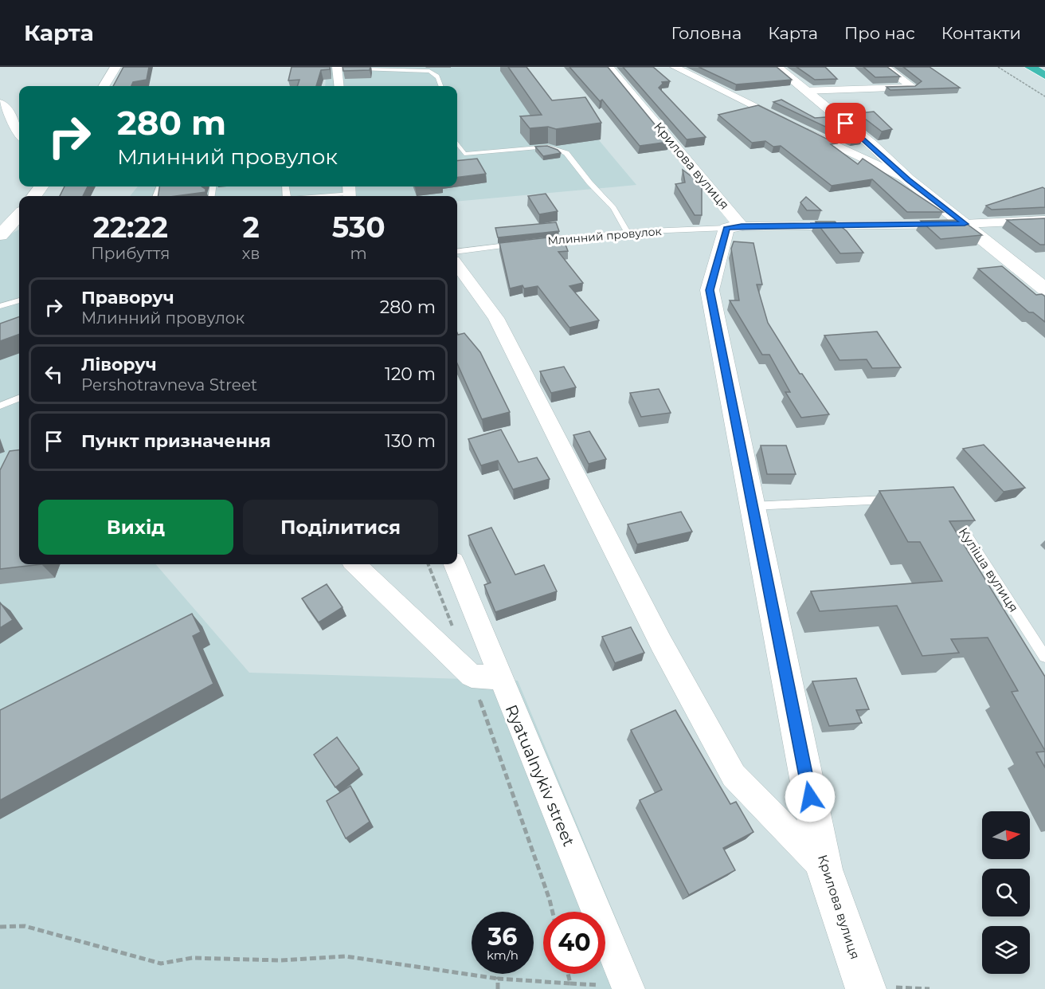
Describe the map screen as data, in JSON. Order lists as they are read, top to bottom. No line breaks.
{"streets":{"street":["Крилова вулиця","Млинний провулок","Ryatualnykiv street"],"lane":["Куліша вулиця"]},"crossings":[["Крилова вулиця","Млинний провулок"]],"north":"right","page":{"header":"Карта","nav":["Головна","Карта","Про нас","Контакти"],"turn":["280 m","Млинний провулок"],"eta":["22:22","Прибуття","2","хв","530","m"],"list":[{"name":"Праворуч","note":"Млинний провулок","value":"280 m"},{"name":"Ліворуч","note":"Pershotravneva Street","value":"120 m"},{"name":"Пункт призначення","value":"130 m"}],"buttons":["Вихід","Поділитися"],"speed":"36 km/h","limit":"40"}}
